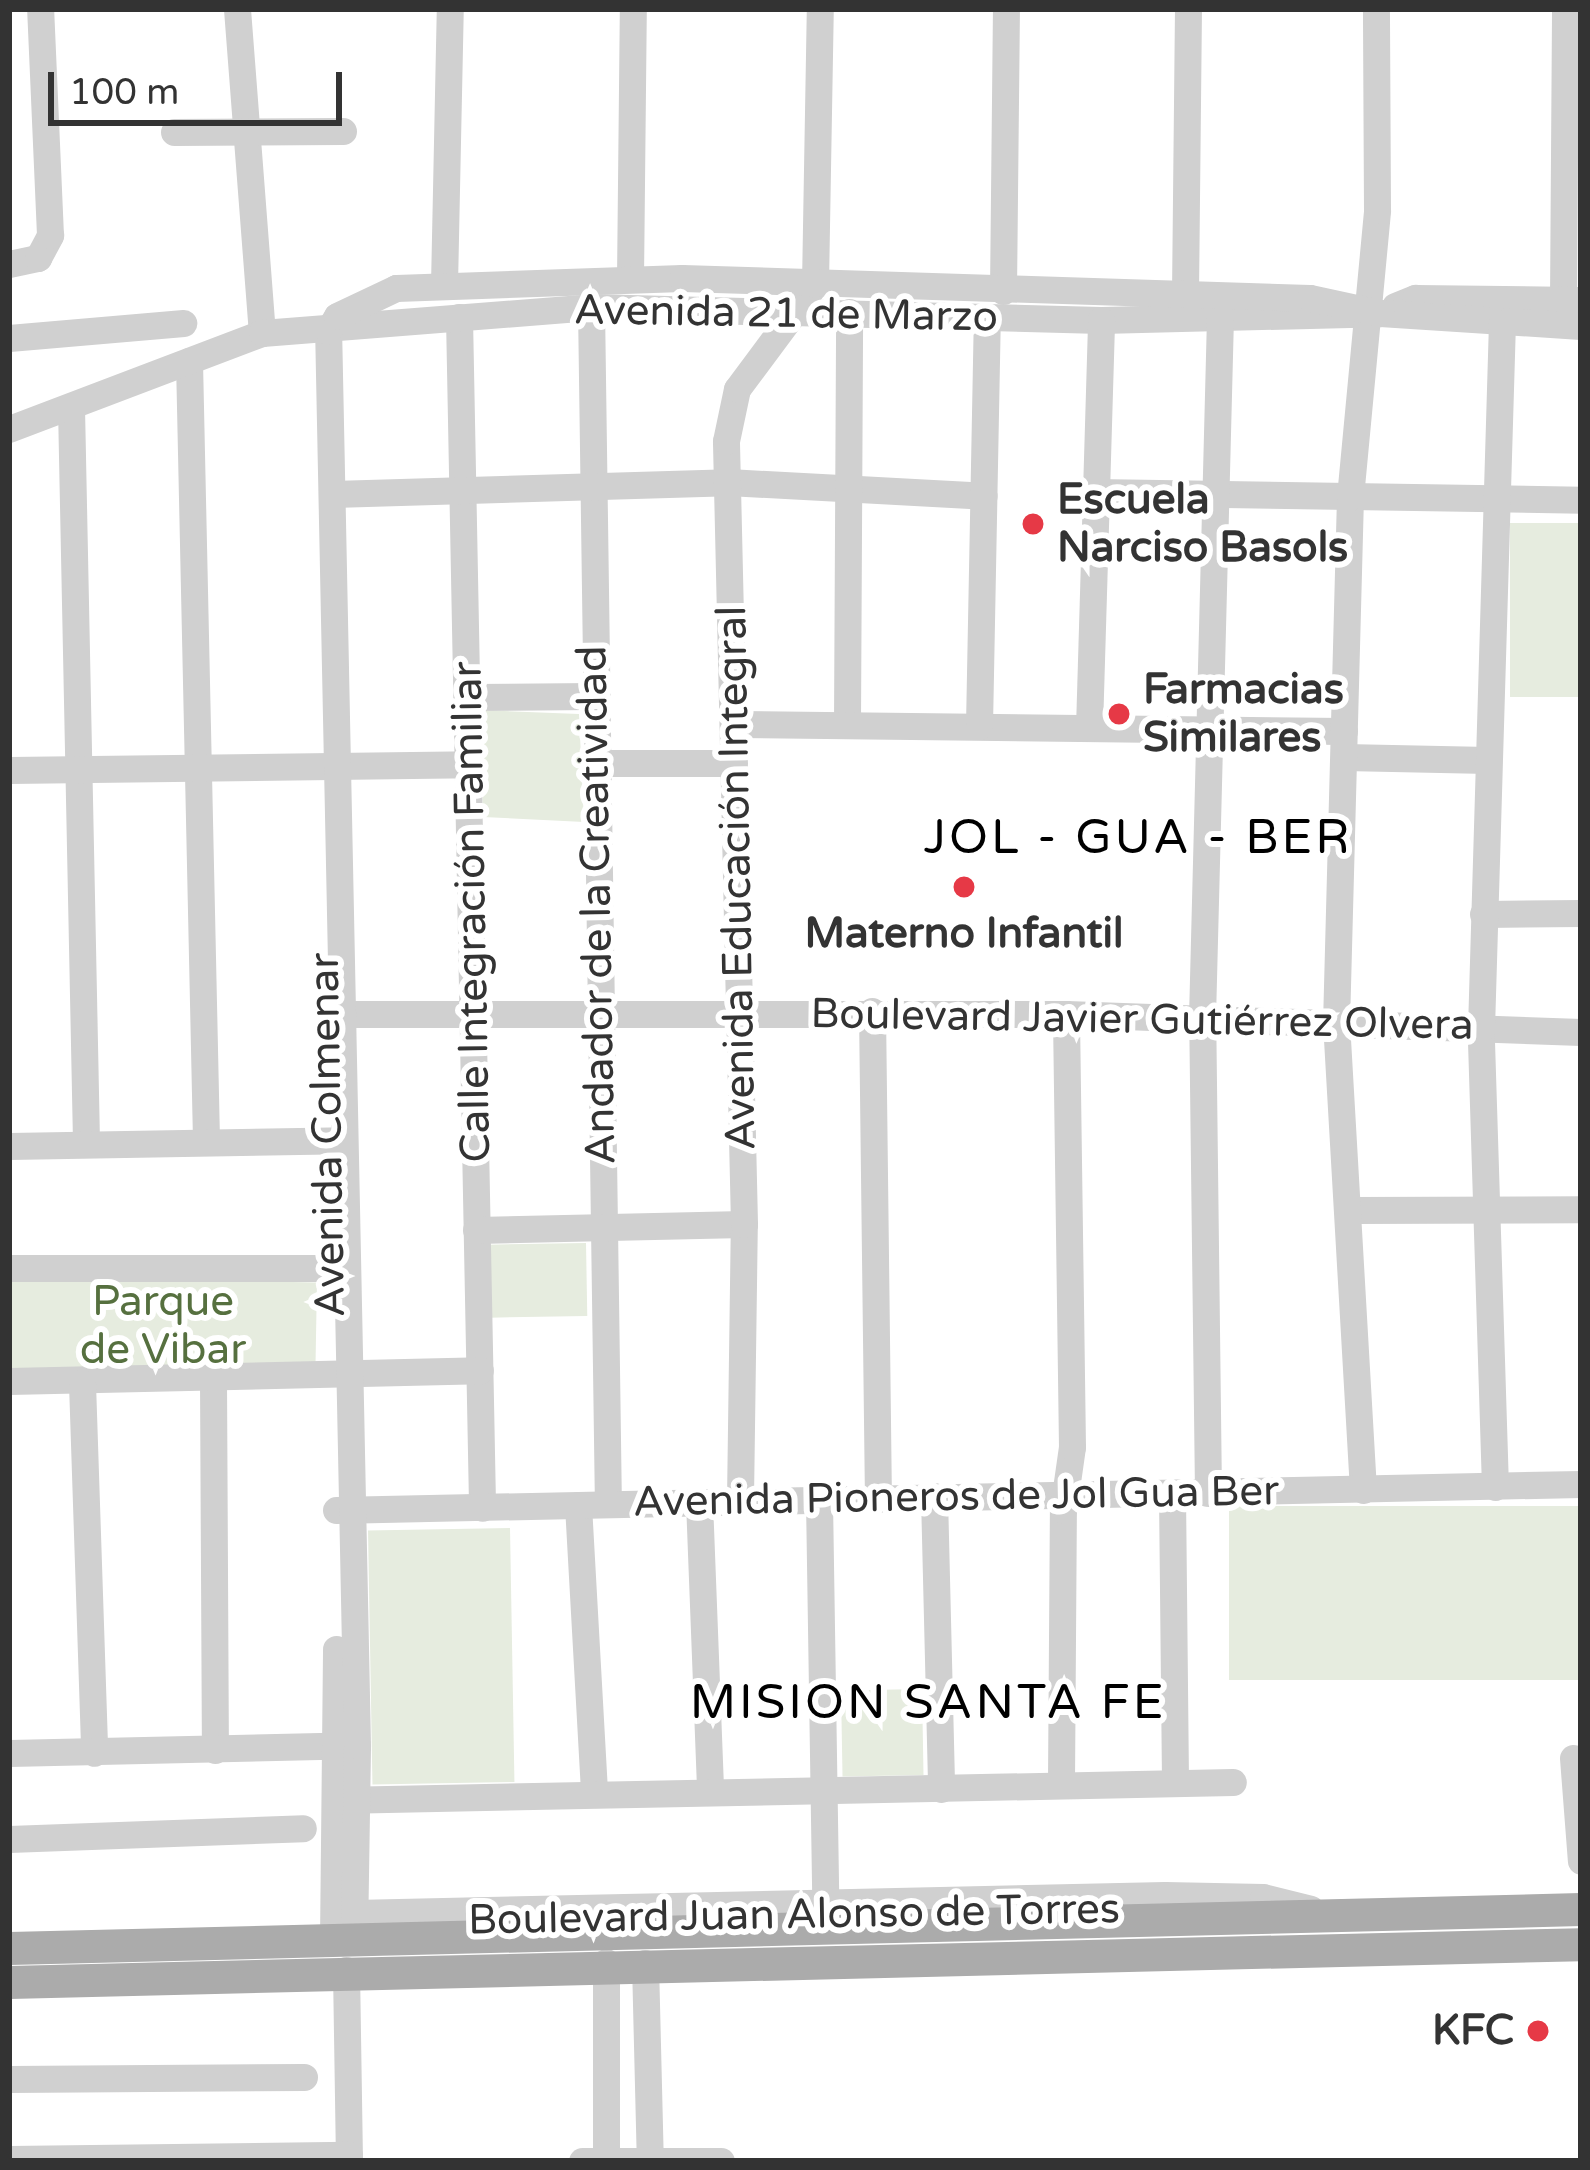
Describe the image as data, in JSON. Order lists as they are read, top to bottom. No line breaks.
{"streets":{"main road":["Boulevard Juan Alonso de Torres"],"street":["Avenida 21 de Marzo","Avenida Educación Integral","Andador de la Creatividad","Calle Integración Familiar","Boulevard Javier Gutiérrez Olvera","Avenida Colmenar","Avenida Pioneros de Jol Gua Ber"]},"crossings":[["Avenida 21 de Marzo","Avenida Educación Integral"],["Avenida 21 de Marzo","Andador de la Creatividad"],["Avenida 21 de Marzo","Calle Integración Familiar"],["Avenida 21 de Marzo","Avenida Colmenar"],["Avenida Educación Integral","Boulevard Javier Gutiérrez Olvera"],["Avenida Educación Integral","Avenida Pioneros de Jol Gua Ber"],["Andador de la Creatividad","Boulevard Javier Gutiérrez Olvera"],["Andador de la Creatividad","Avenida Pioneros de Jol Gua Ber"],["Calle Integración Familiar","Boulevard Javier Gutiérrez Olvera"],["Calle Integración Familiar","Avenida Pioneros de Jol Gua Ber"],["Boulevard Javier Gutiérrez Olvera","Avenida Colmenar"],["Avenida Colmenar","Avenida Pioneros de Jol Gua Ber"],["Avenida Colmenar","Boulevard Juan Alonso de Torres"]],"districts":["JOL - GUA - BER","MISION SANTA FE"],"parks":["Parque de Vibar"],"places":["Escuela Narciso Basols","Farmacias Similares","Materno Infantil","KFC"],"scale_bar":"100 m"}
